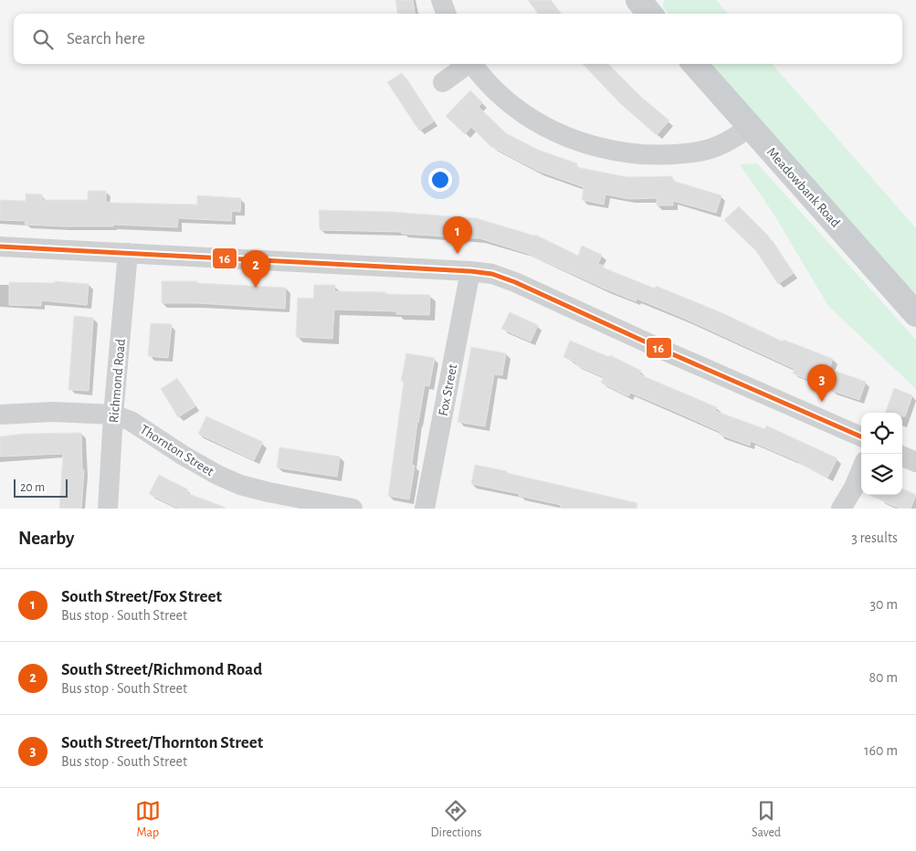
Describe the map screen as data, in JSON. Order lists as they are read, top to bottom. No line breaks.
{"streets":{"main road":["Meadowbank Road"],"street":["Richmond Road","Fox Street","Thornton Street"]},"crossings":[["Richmond Road","Thornton Street"]],"lines":["transit line 16"],"scale_bar":"20 m","page":{"search":"Search here","pins":["1","2","3"],"scale":"20 m","heading":["Nearby","3 results"],"list":[{"mark":"1","name":"South Street/Fox Street","note":"Bus stop · South Street","value":"30 m"},{"mark":"2","name":"South Street/Richmond Road","note":"Bus stop · South Street","value":"80 m"},{"mark":"3","name":"South Street/Thornton Street","note":"Bus stop · South Street","value":"160 m"}],"nav":["Map","Directions","Saved"]}}
